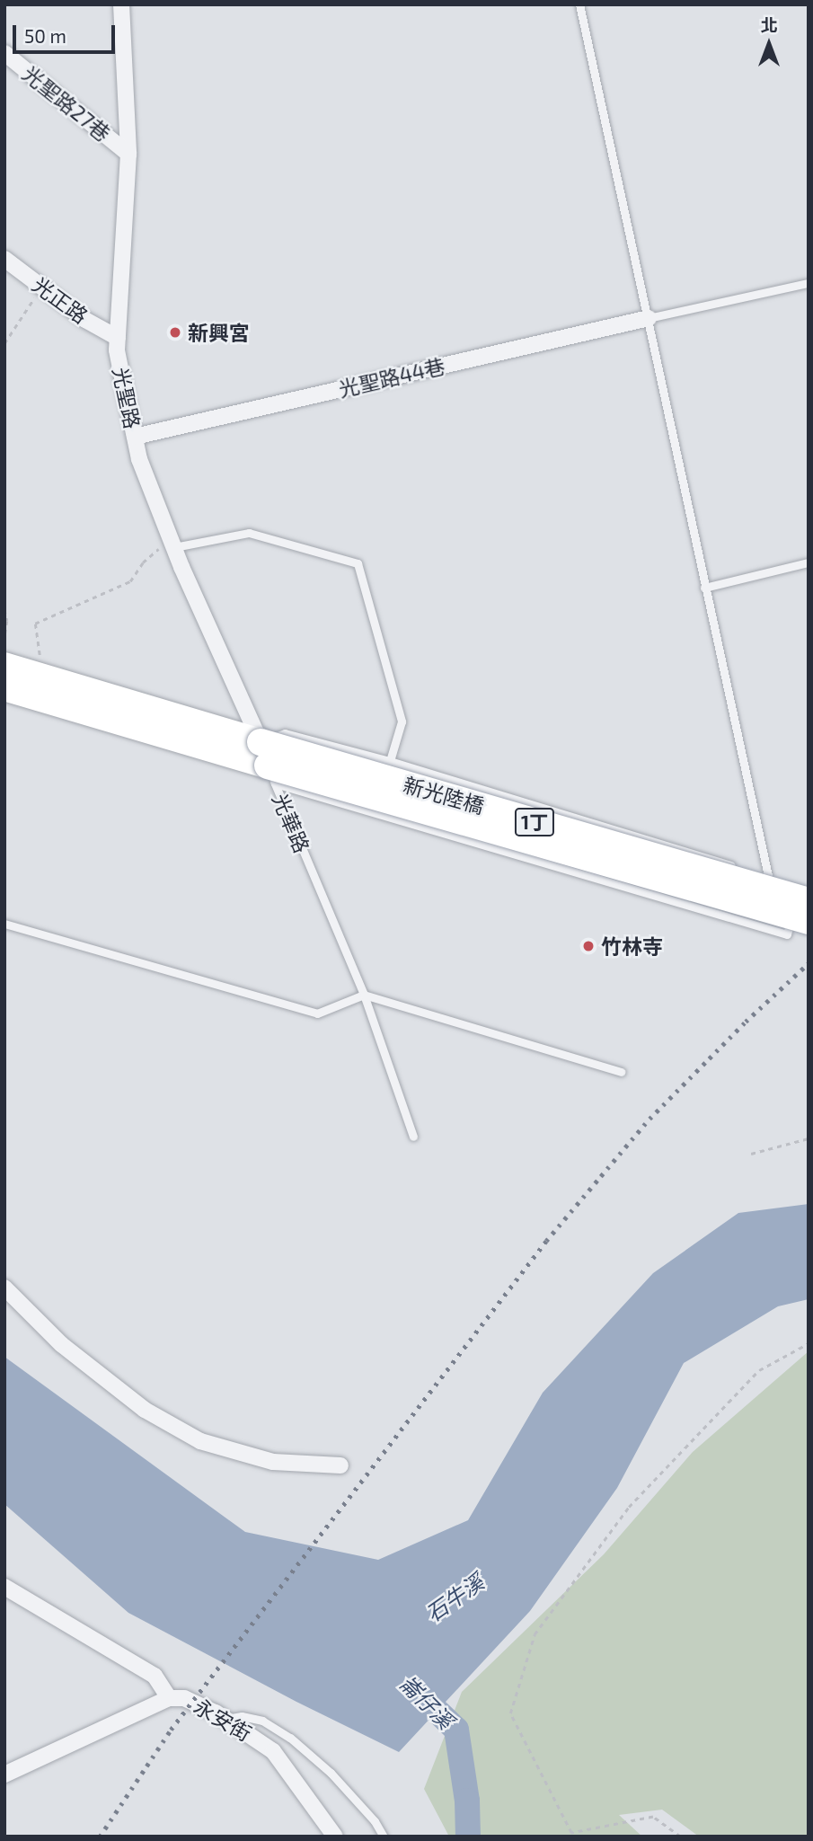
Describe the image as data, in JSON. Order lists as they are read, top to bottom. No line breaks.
{"streets":{"main road":["新光陸橋","1丁"],"street":["光聖路27巷","光正路","光聖路44巷","光聖路","永安街"],"lane":["光華路"]},"crossings":[["光聖路27巷","光聖路"],["光正路","光聖路"],["光聖路44巷","光聖路"],["光聖路","新光陸橋"],["光聖路","1丁"],["光聖路","光華路"],["新光陸橋","1丁"],["新光陸橋","光華路"],["1丁","光華路"]],"water":["石牛溪","崙仔溪"],"places":["新興宮","竹林寺"],"scale_bar":"50 m","north":"top"}
